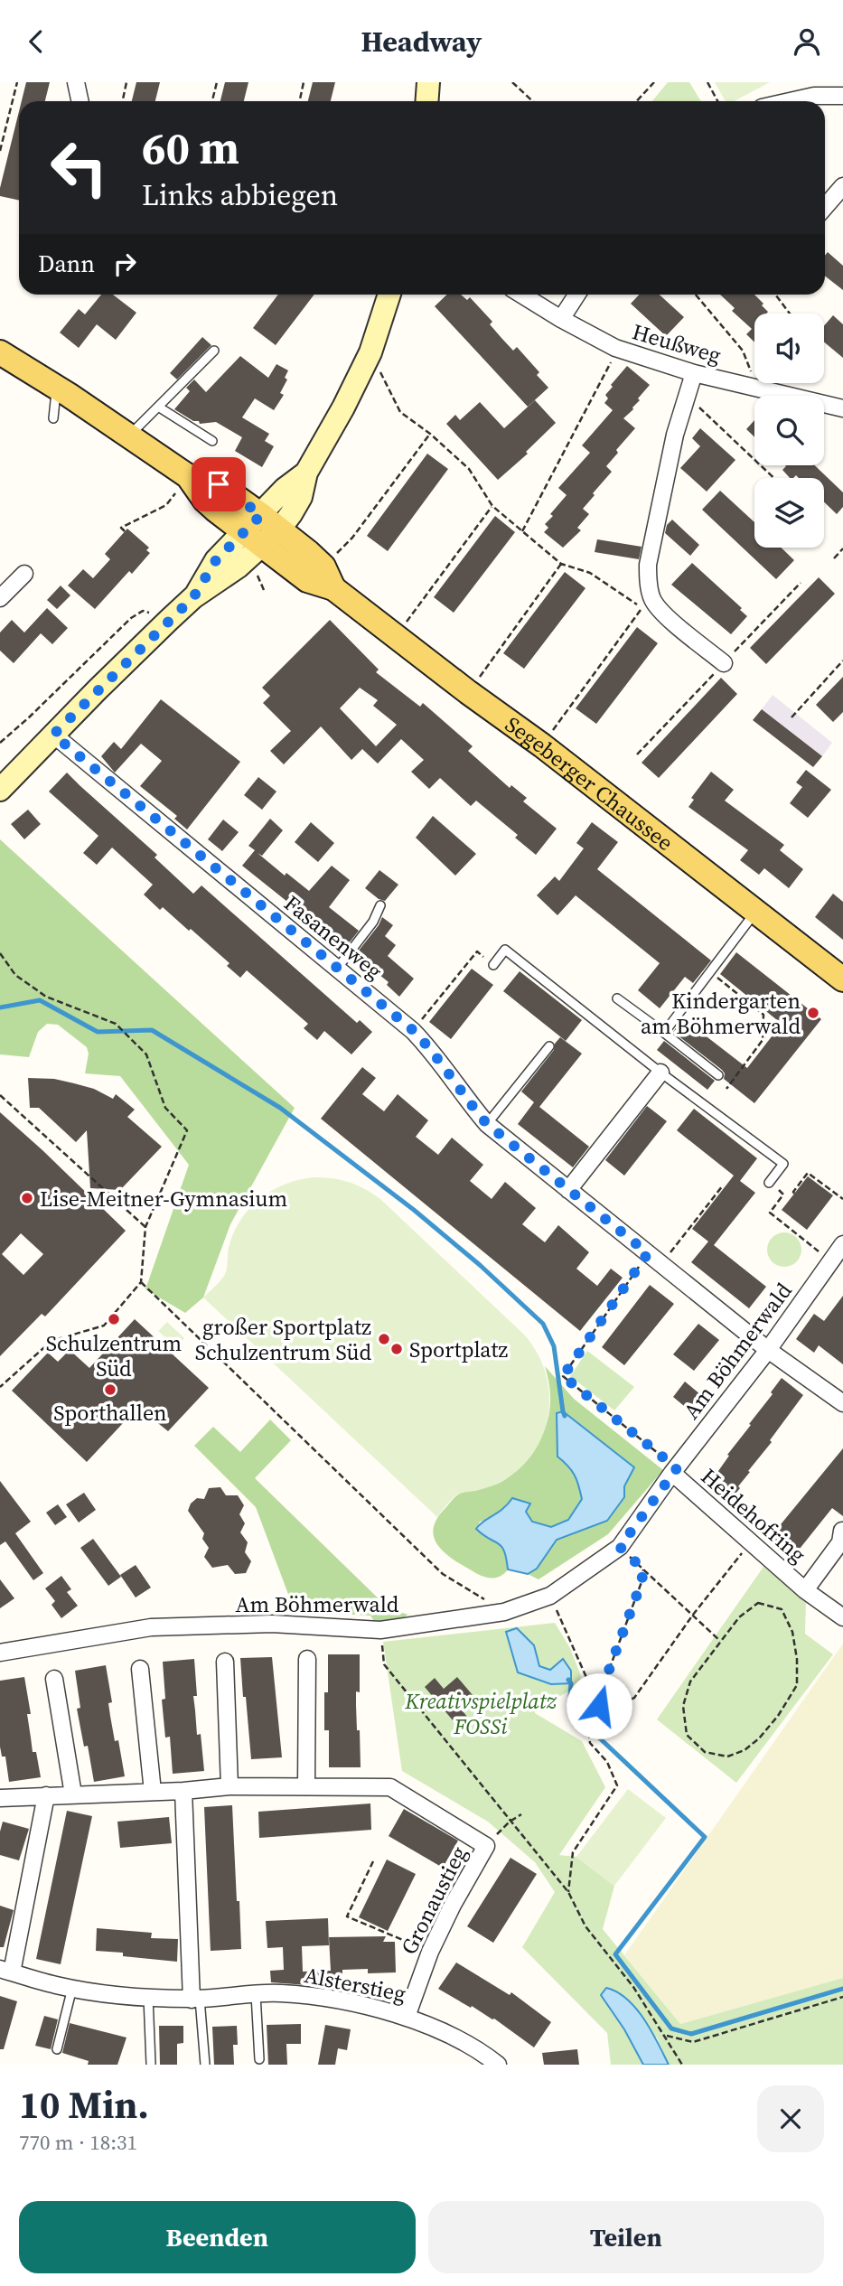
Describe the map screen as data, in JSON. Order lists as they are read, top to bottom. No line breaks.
{"streets":{"main road":["Segeberger Chaussee"],"street":["Heußweg","Fasanenweg","Am Böhmerwald","Heidehofring","Gronaustieg","Alsterstieg"]},"crossings":[["Fasanenweg","Am Böhmerwald"],["Am Böhmerwald","Heidehofring"],["Gronaustieg","Alsterstieg"]],"parks":["Kreativspielplatz FOSSi"],"places":["Kindergarten am Böhmerwald","Lise-Meitner-Gymnasium","Schulzentrum Süd","großer Sportplatz Schulzentrum Süd","Sportplatz","Sporthallen"],"page":{"header":"Headway","turn":["60 m","Links abbiegen"],"then":"Dann","heading":["10 Min.","770 m · 18:31"],"buttons":["Beenden","Teilen"]}}
